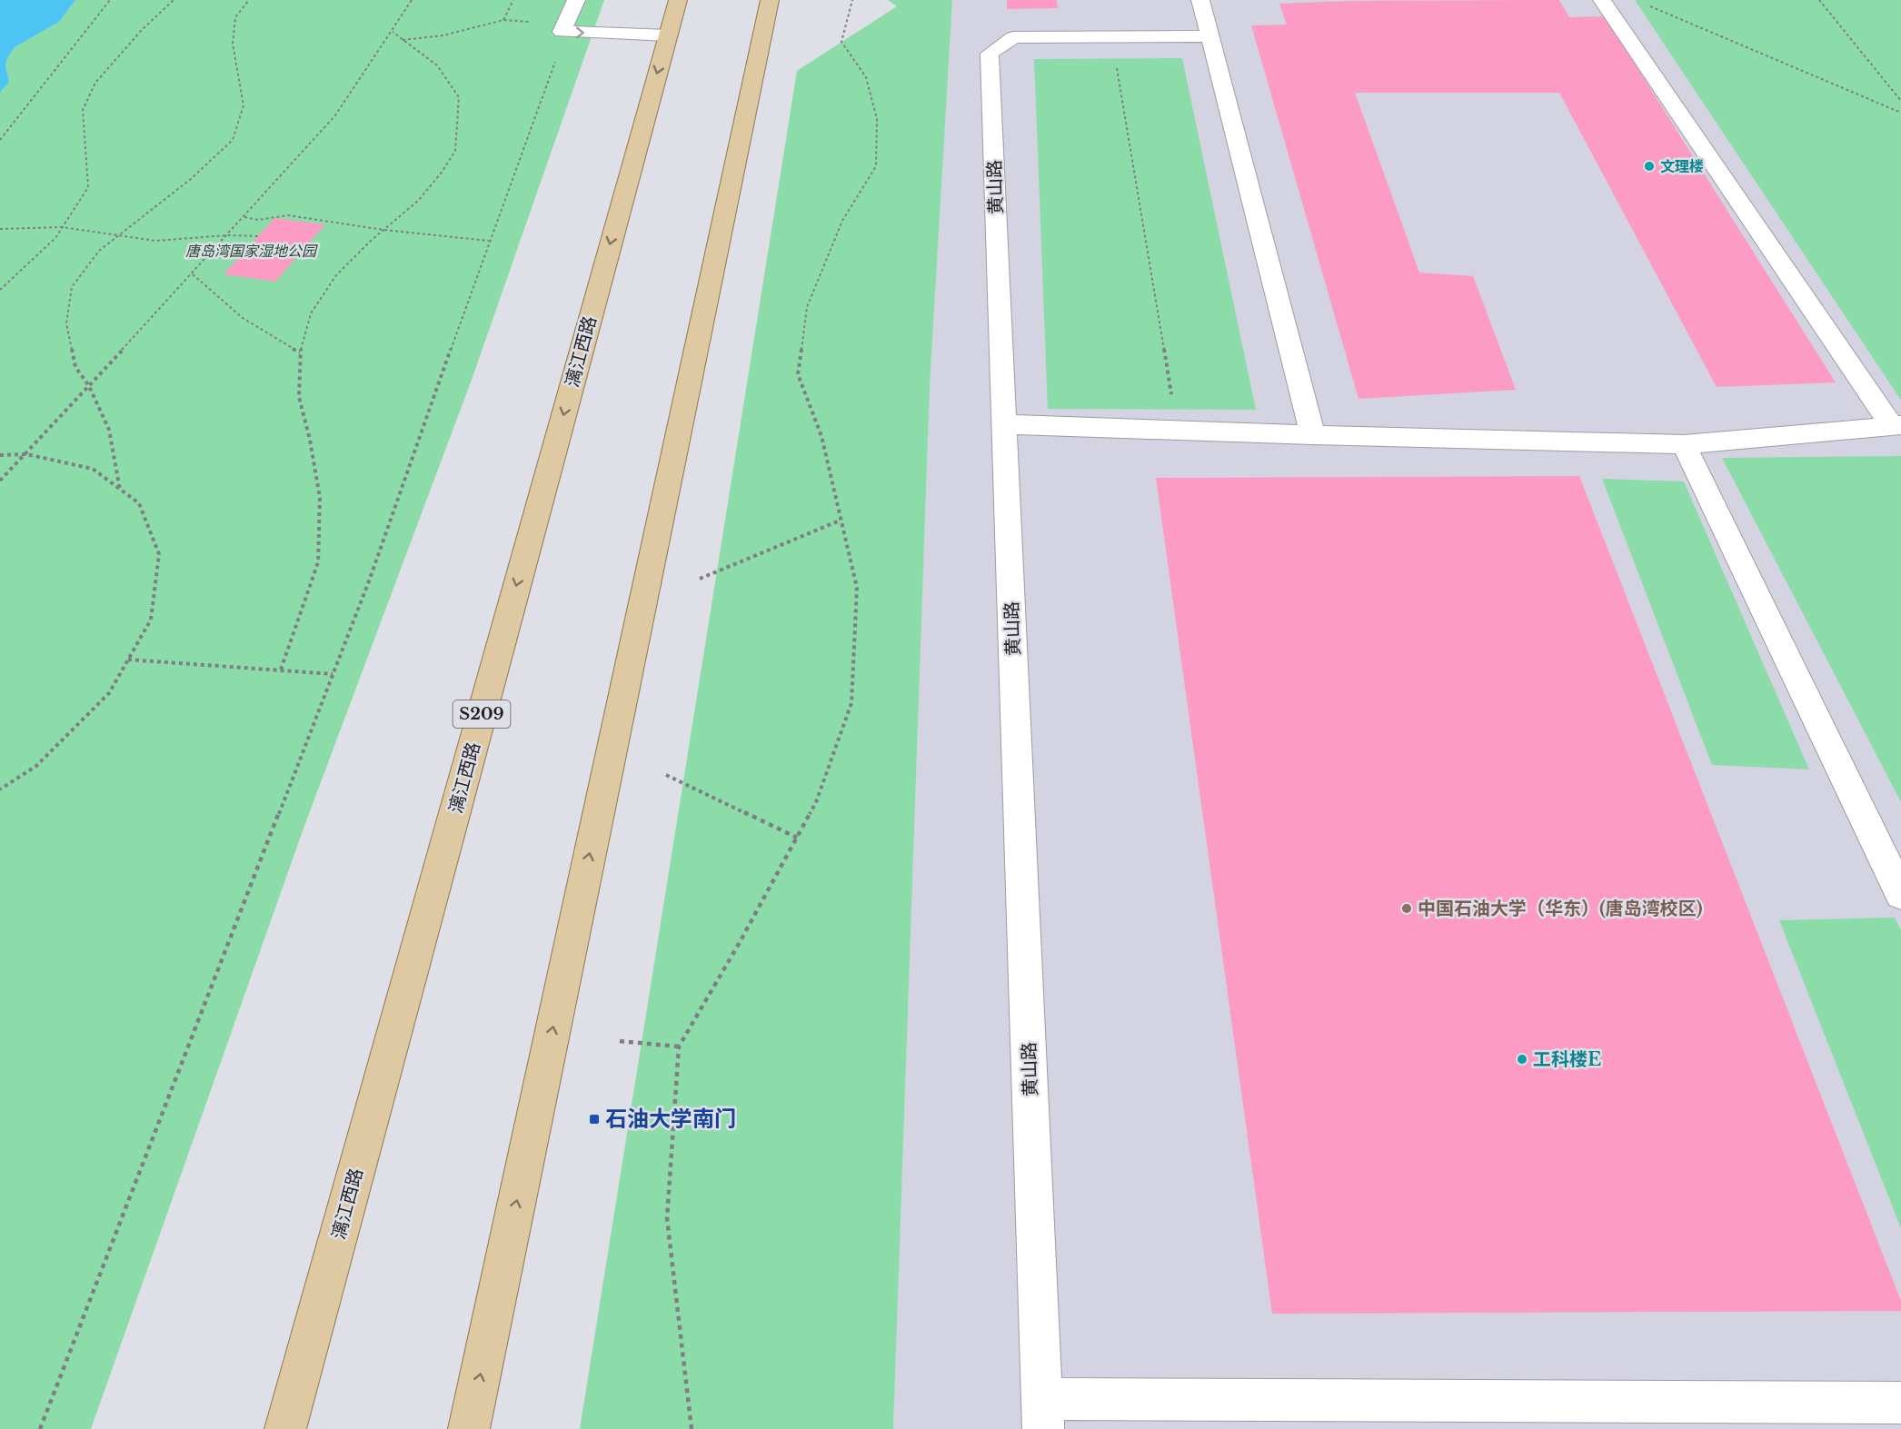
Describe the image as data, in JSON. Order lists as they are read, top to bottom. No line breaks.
{"streets":{"main road":["漓江西路","S209"],"street":["黄山路"]},"parks":["唐岛湾国家湿地公园"],"places":{"other":["文理楼","中国石油大学（华东）(唐岛湾校区)","工科楼E"],"transit":["石油大学南门"]}}
